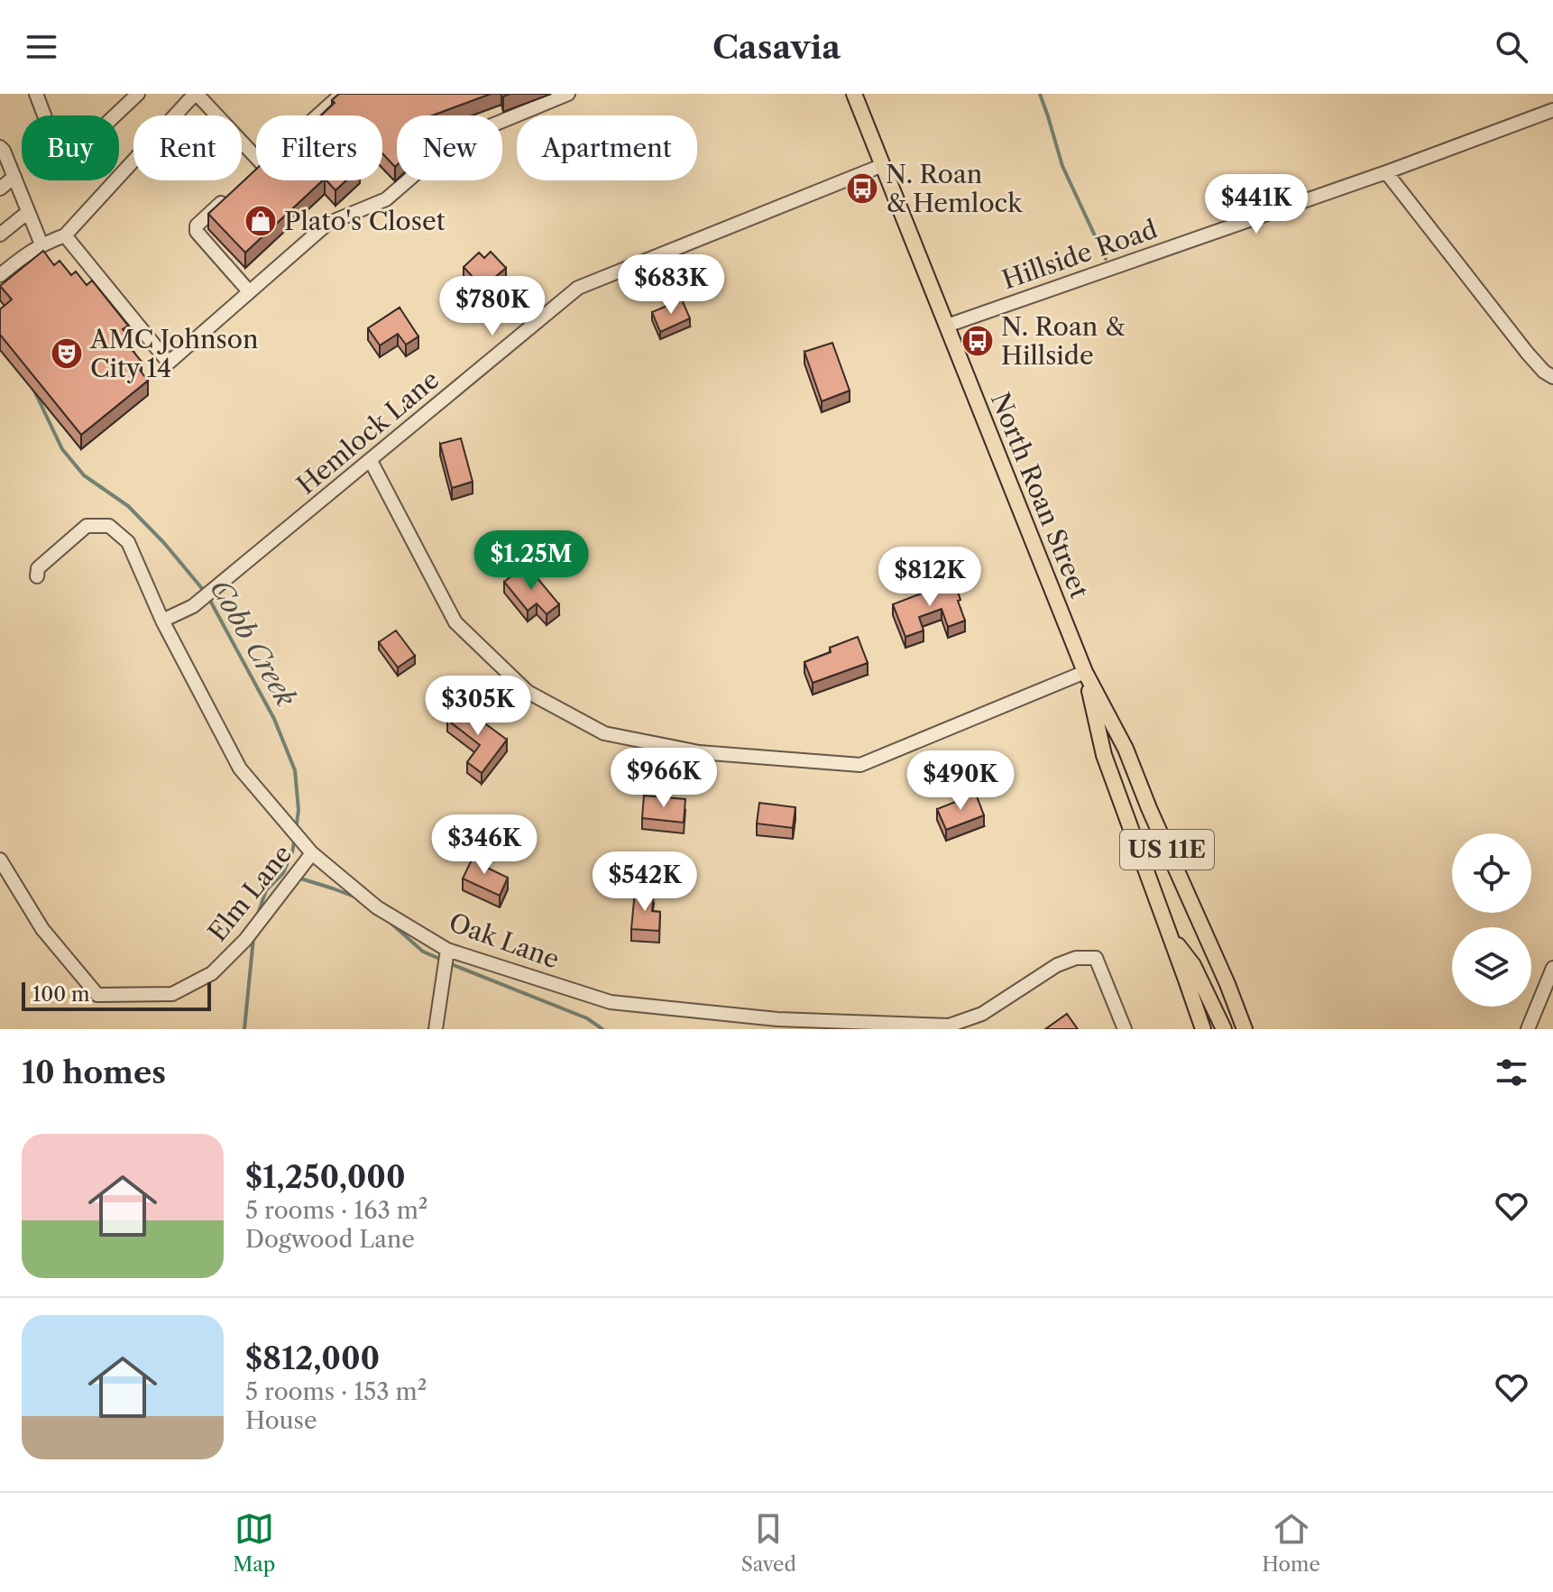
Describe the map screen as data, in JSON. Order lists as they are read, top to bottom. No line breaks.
{"streets":{"main road":["North Roan Street","US 11E"],"street":["Hillside Road","Hemlock Lane","Elm Lane","Oak Lane"]},"crossings":[["Hillside Road","North Roan Street"],["Hemlock Lane","North Roan Street"],["Hemlock Lane","Oak Lane"],["Elm Lane","Oak Lane"]],"water":["Cobb Creek"],"places":{"bus stop":["N. Roan & Hemlock","N. Roan & Hillside"],"shop":["Plato's Closet"],"theatre":["AMC Johnson City 14"]},"scale_bar":"100 m","page":{"header":"Casavia","chip":["Buy","Rent","Filters","New","Apartment"],"price":["$441K","$683K","$780K","$1.25M","$812K","$305K","$966K","$490K","$346K","$542K"],"scale":"100 m","heading":"10 homes","list":[{"name":"$1,250,000","note":"5 rooms · 163 m² · Dogwood Lane"},{"name":"$812,000","note":"5 rooms · 153 m² · House"}],"tabs":["Map","Saved","Home"]}}
